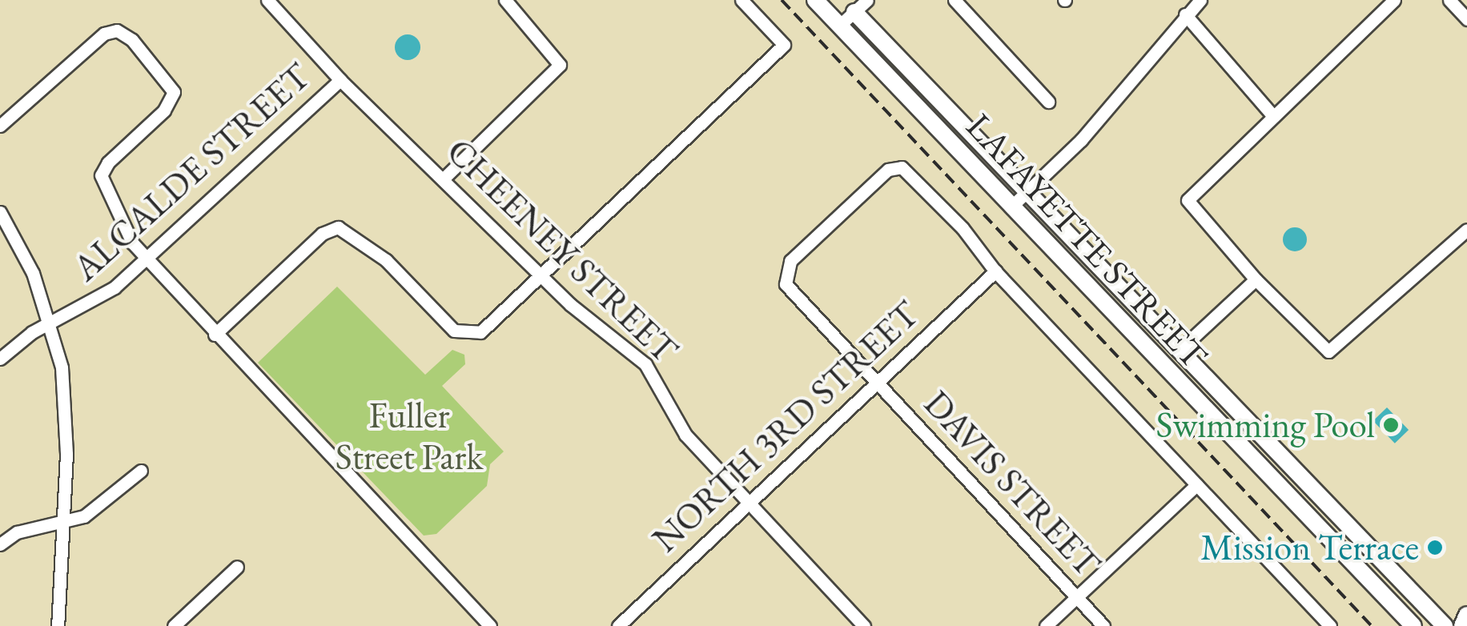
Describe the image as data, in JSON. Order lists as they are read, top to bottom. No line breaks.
{"streets":{"main road":["LAFAYETTE STREET"],"street":["ALCALDE STREET","CHEENEY STREET","NORTH 3RD STREET","DAVIS STREET"]},"crossings":[["ALCALDE STREET","CHEENEY STREET"],["CHEENEY STREET","NORTH 3RD STREET"],["NORTH 3RD STREET","DAVIS STREET"]],"parks":["Fuller Street Park"],"places":["Swimming Pool","Mission Terrace"]}
